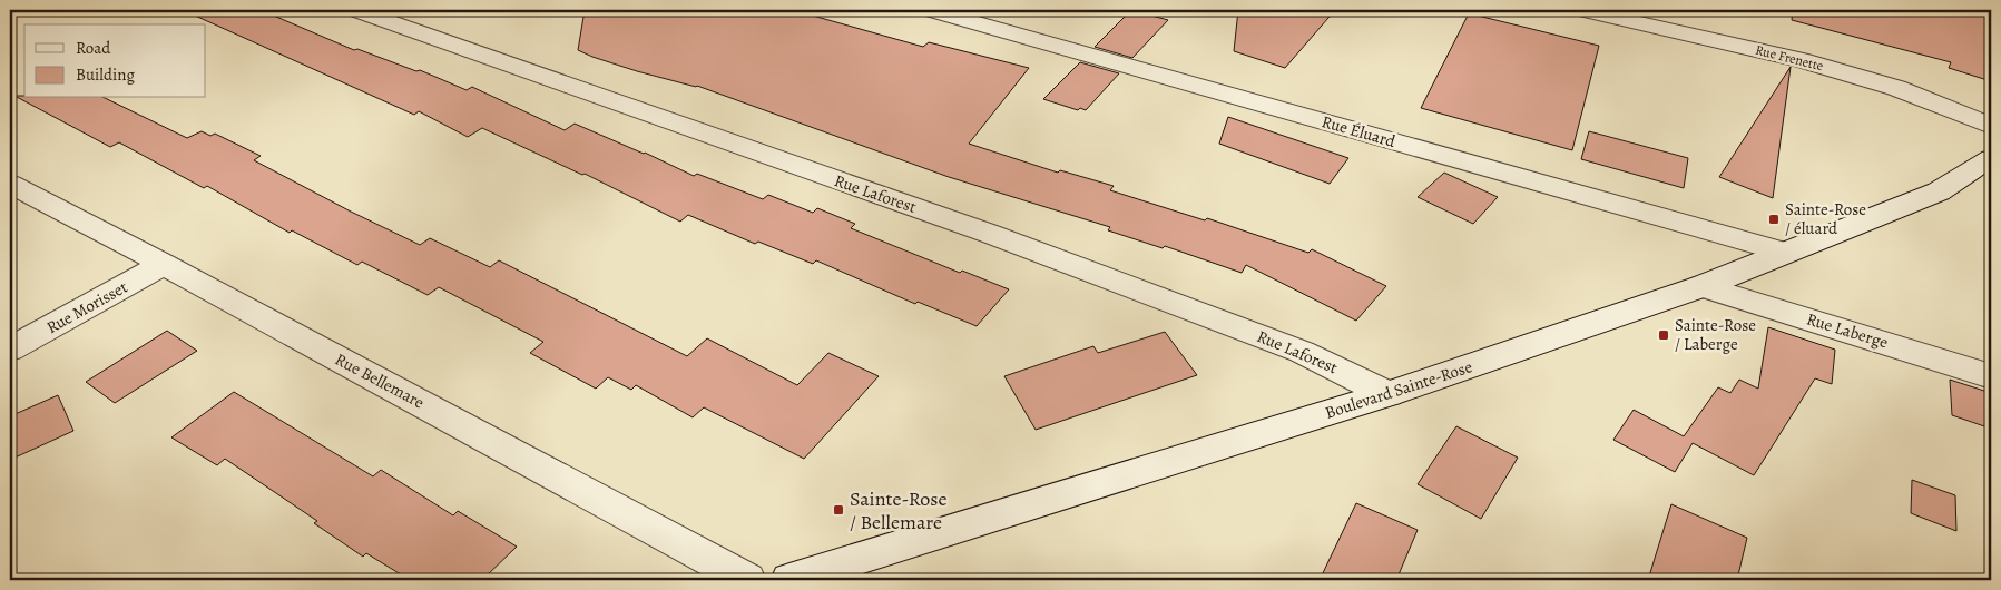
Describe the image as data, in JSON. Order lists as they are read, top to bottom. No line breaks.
{"streets":{"street":["Rue Frenette","Rue Éluard","Rue Laforest","Rue Morisset","Rue Laberge","Rue Bellemare","Boulevard Sainte-Rose"]},"crossings":[["Rue Éluard","Boulevard Sainte-Rose"],["Rue Laforest","Boulevard Sainte-Rose"],["Rue Morisset","Rue Bellemare"],["Rue Laberge","Boulevard Sainte-Rose"]],"places":{"transit":["Sainte-Rose / éluard","Sainte-Rose / Laberge","Sainte-Rose / Bellemare"]},"legend":["Road","Building"]}
